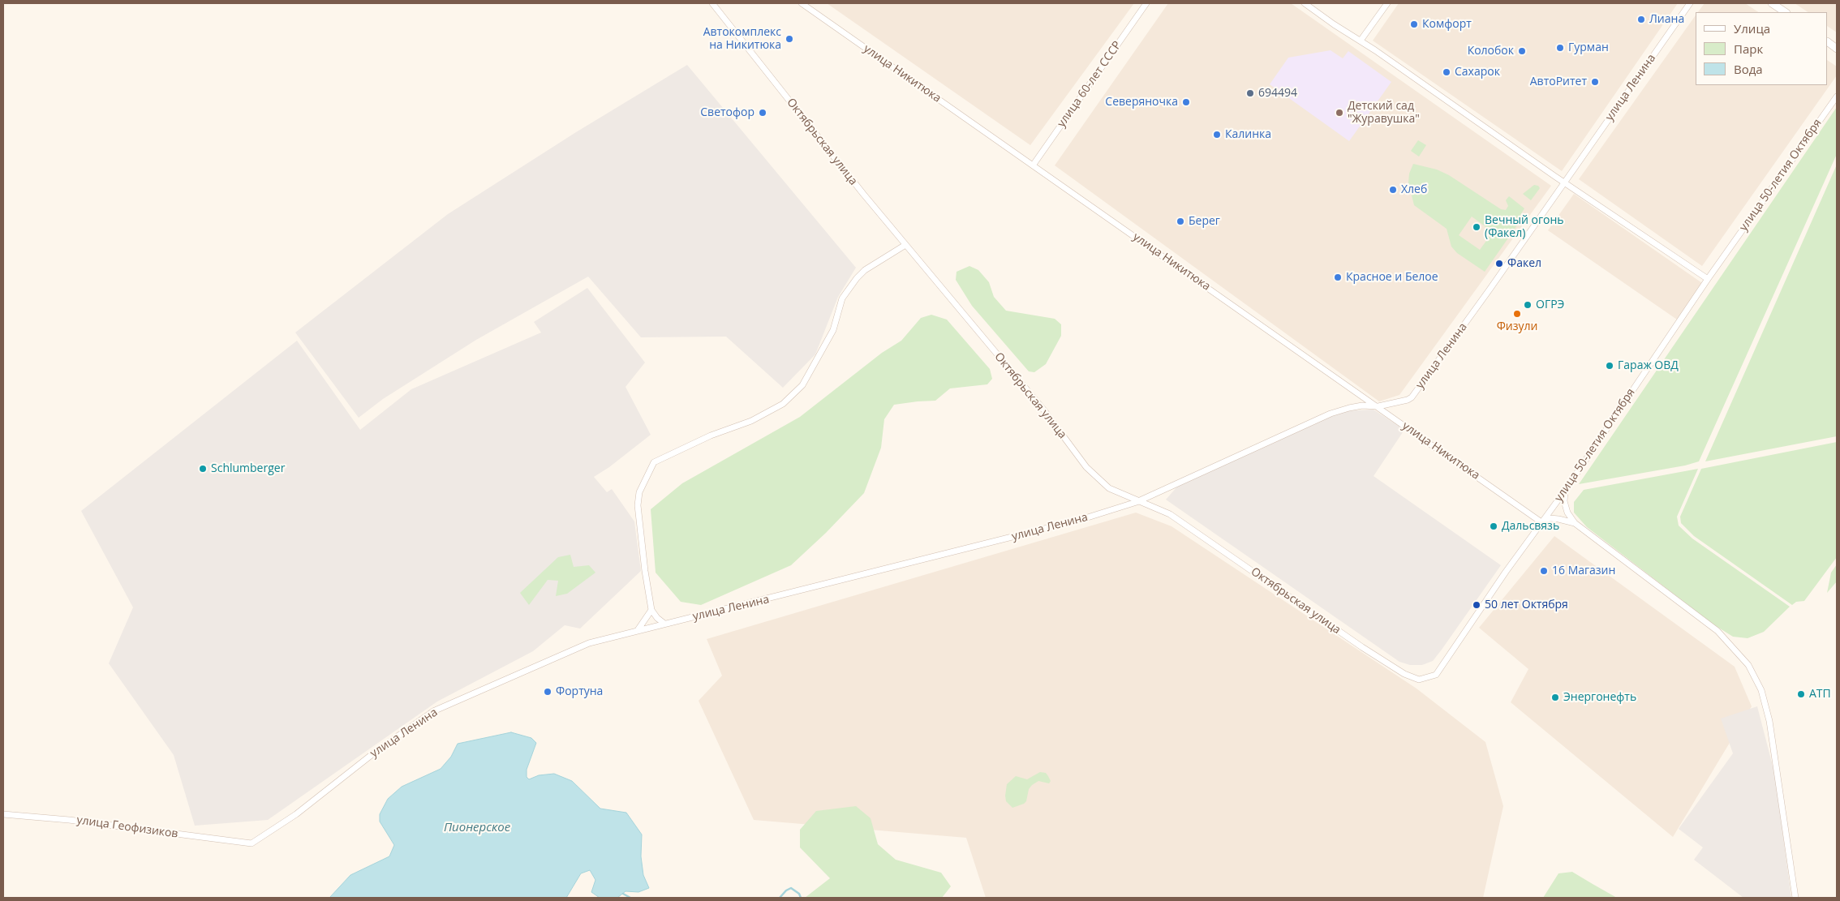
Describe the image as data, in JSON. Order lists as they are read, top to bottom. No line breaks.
{"streets":{"street":["улица Никитюка","улица 60-лет СССР","улица Ленина","Октябрьская улица","улица 50-летия Октября","улица Геофизиков"]},"crossings":[["улица Никитюка","улица 60-лет СССР"],["улица Никитюка","улица Ленина"],["улица Никитюка","улица 50-летия Октября"],["улица Ленина","Октябрьская улица"],["улица Ленина","улица Геофизиков"],["Октябрьская улица","улица 50-летия Октября"]],"water":["Пионерское"],"places":["Лиана","Комфорт","Автокомплекс на Никитюка","Гурман","Колобок","Сахарок","АвтоРитет","694494","Северяночка","Светофор","Детский сад \"Журавушка\"","Калинка","Хлеб","Берег","Вечный огонь (Факел)","Факел","Красное и Белое","ОГРЭ","Физули","Гараж ОВД","Schlumberger","Дальсвязь","16 Магазин","50 лет Октября","Фортуна","АТП","Энергонефть"],"legend":["Улица","Парк","Вода"]}
